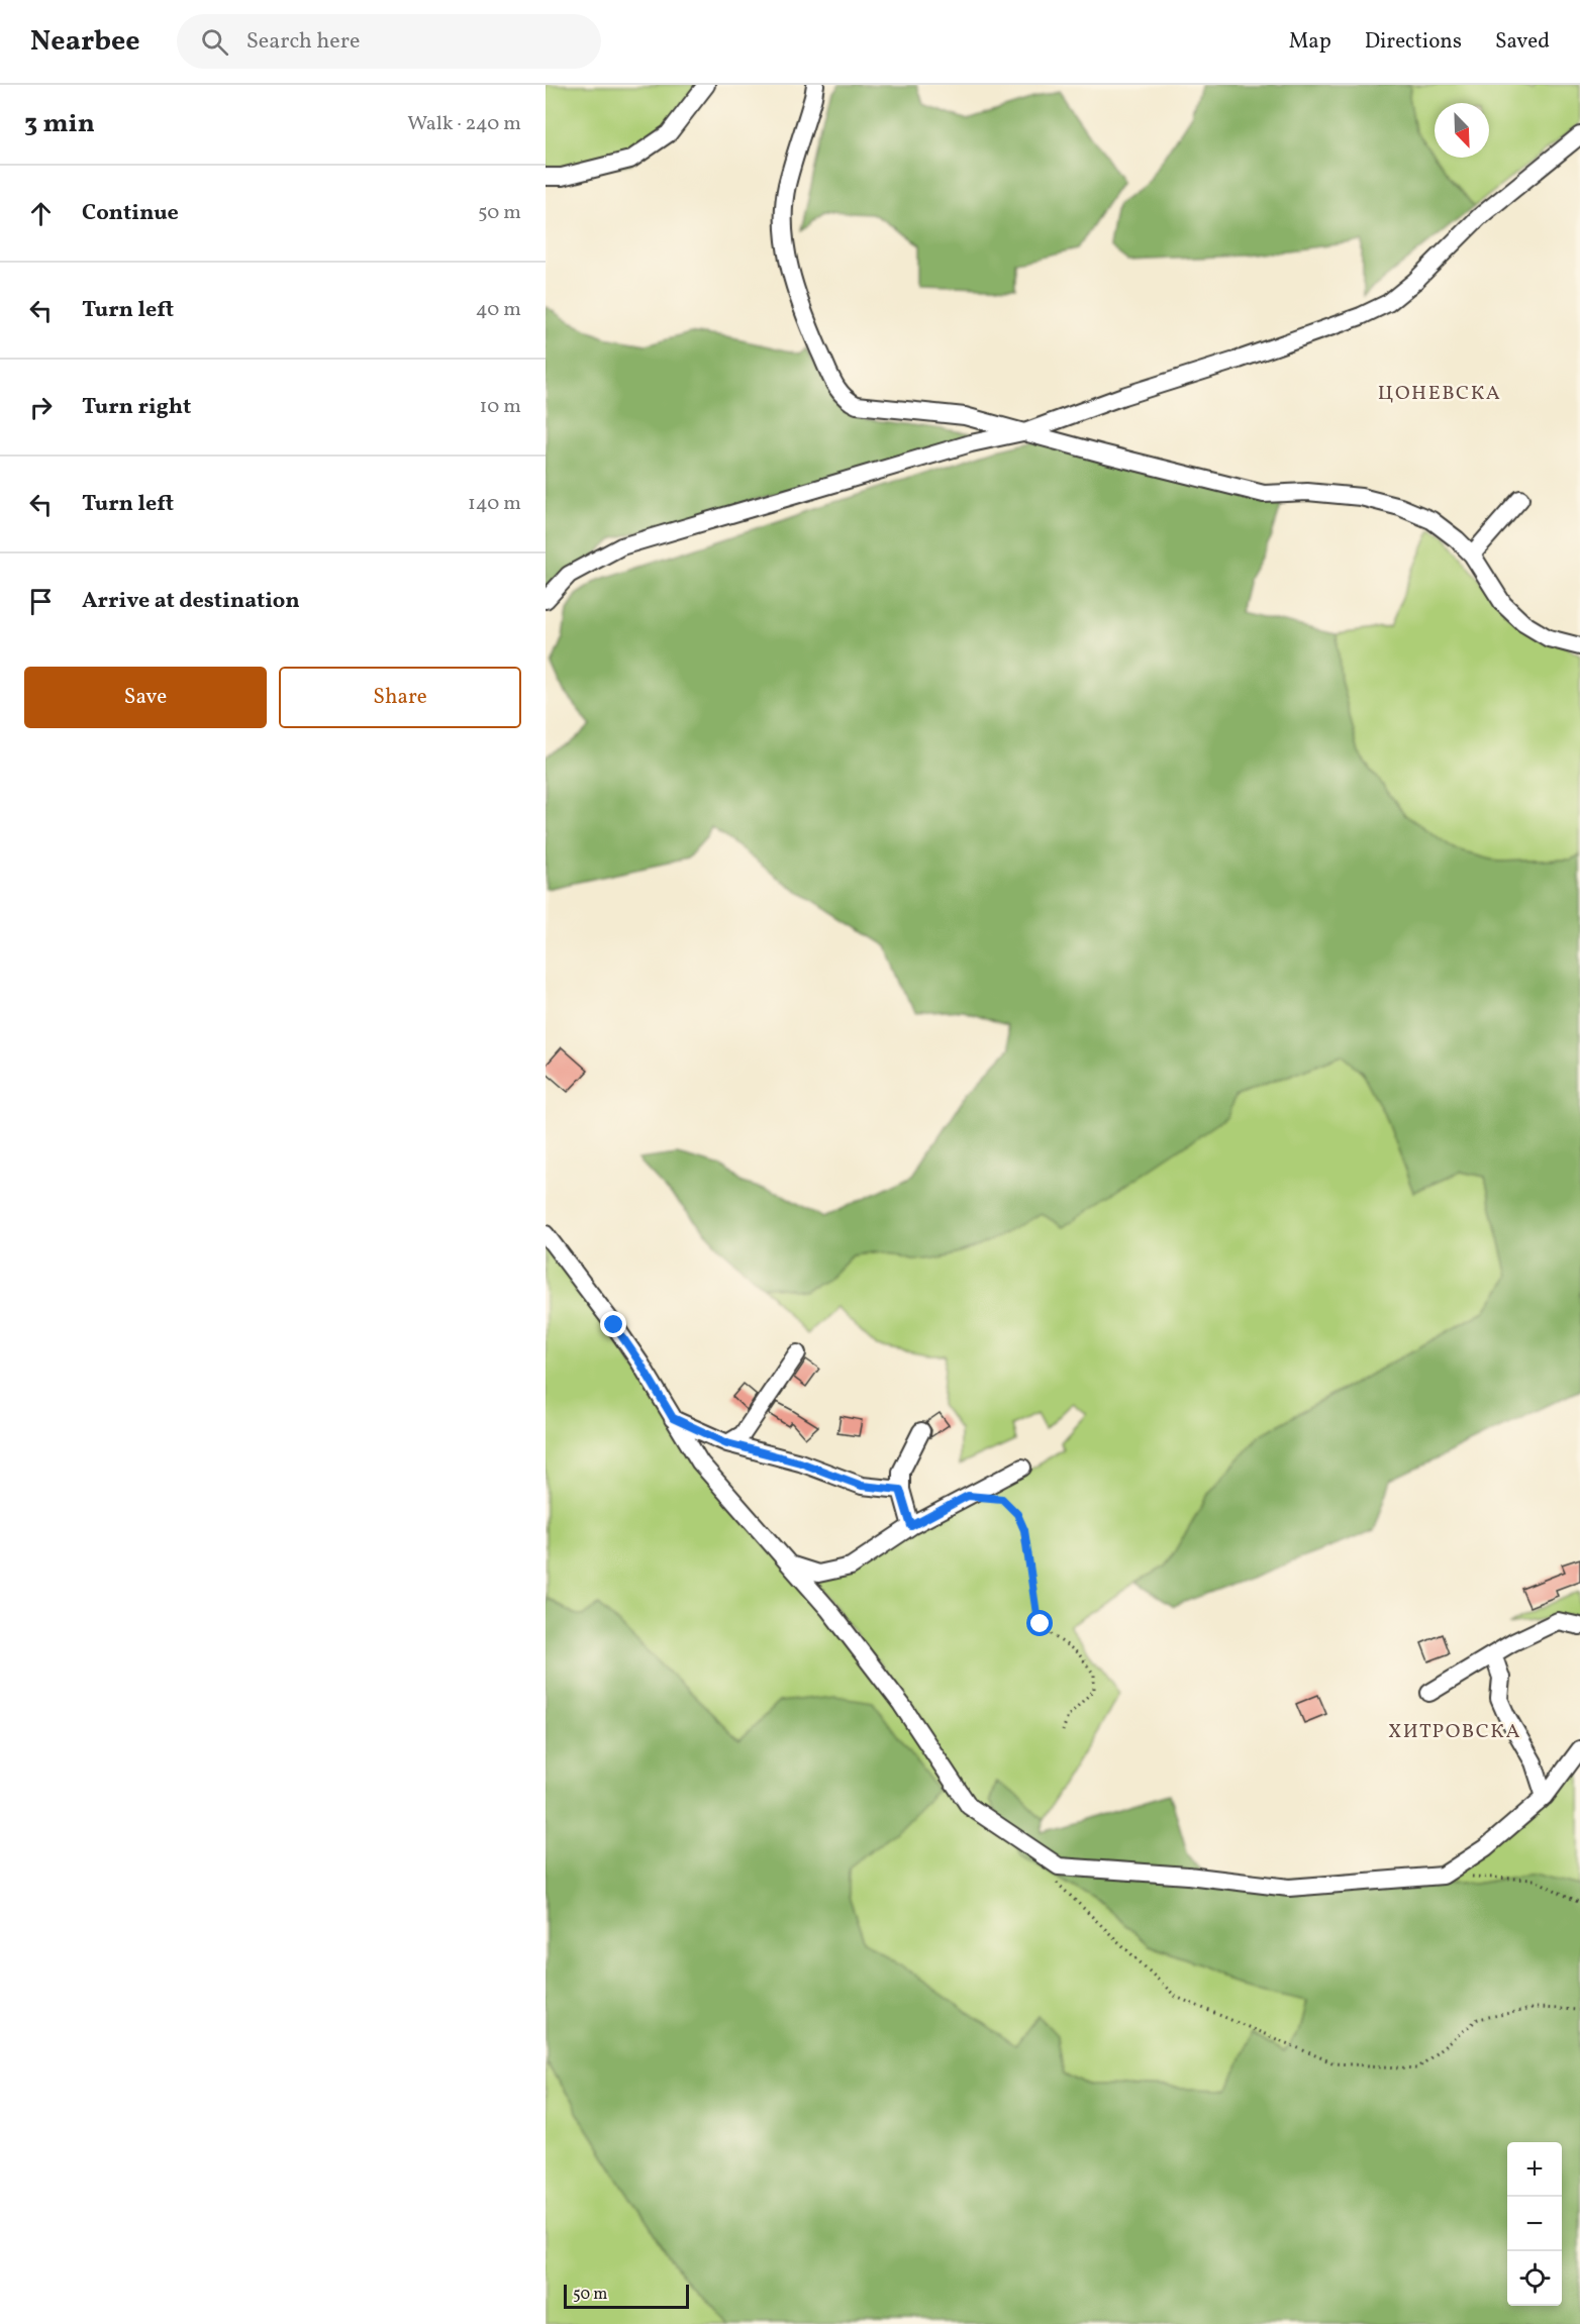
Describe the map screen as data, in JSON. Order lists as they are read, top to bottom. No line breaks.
{"districts":["ЦОНЕВСКА","ХИТРОВСКА"],"scale_bar":"50 m","north":"bottom right","page":{"header":"Nearbee","search":"Search here","nav":["Map","Directions","Saved"],"heading":["3 min","Walk · 240 m"],"list":[["Continue","50 m"],["Turn left","40 m"],["Turn right","10 m"],["Turn left","140 m"],"Arrive at destination"],"buttons":["Save","Share"],"map_buttons":["+","−"],"scale":"50 m"}}
